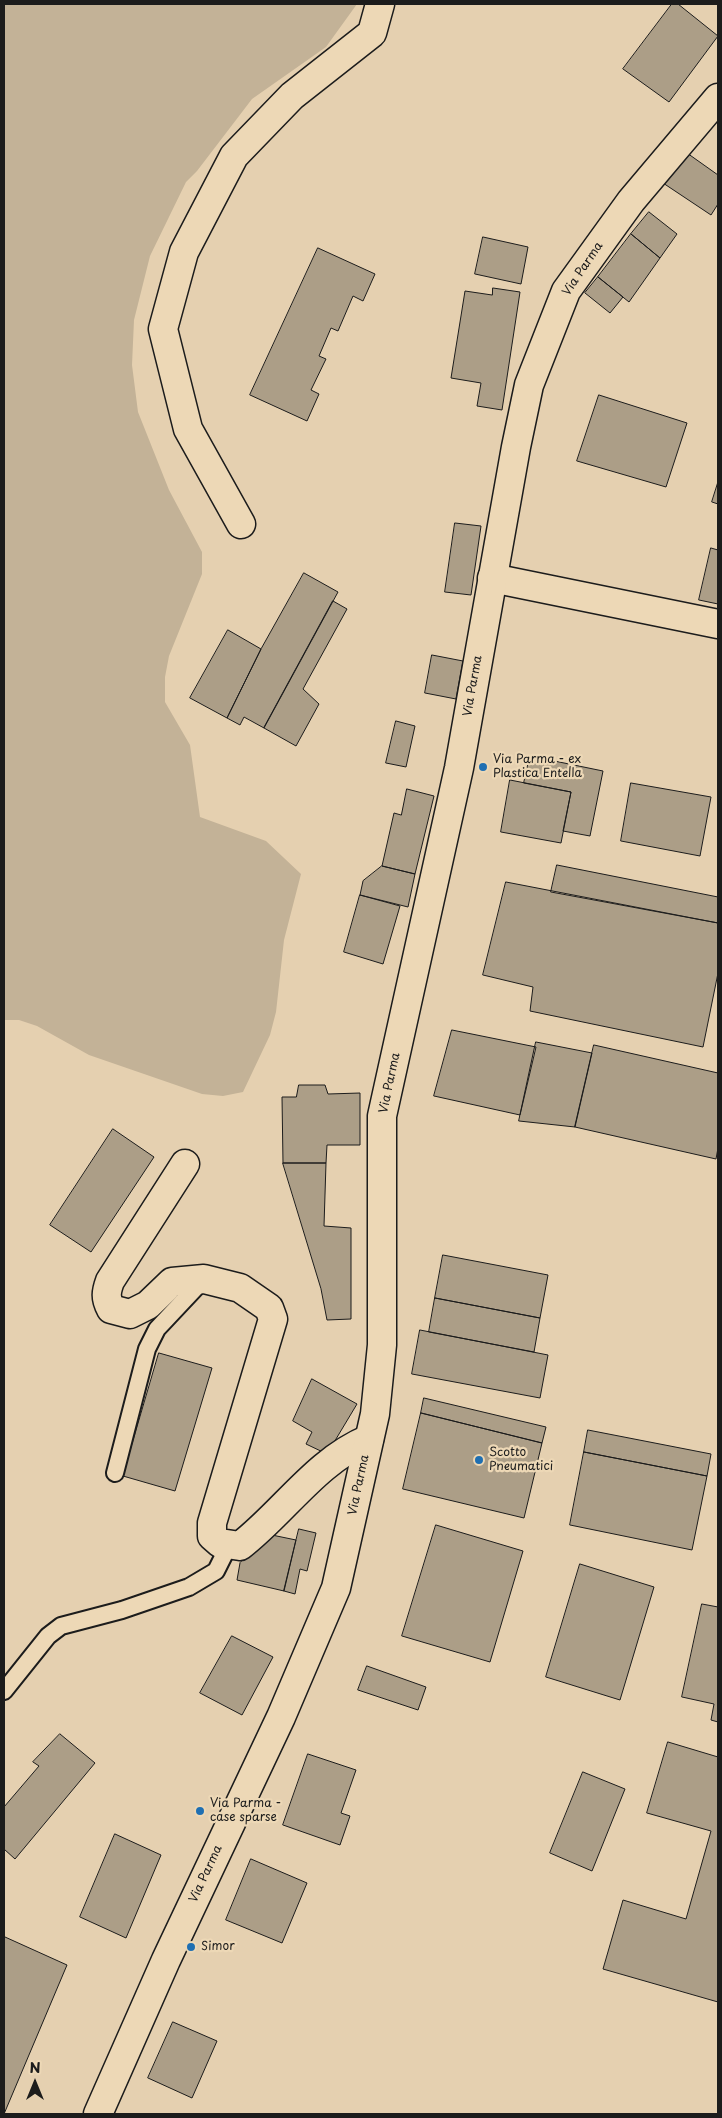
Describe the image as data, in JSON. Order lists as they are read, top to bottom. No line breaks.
{"streets":{"main road":["Via Parma"]},"places":["Via Parma - ex Plastica Entella","Scotto Pneumatici","Via Parma - case sparse","Simor"],"north":"top"}
